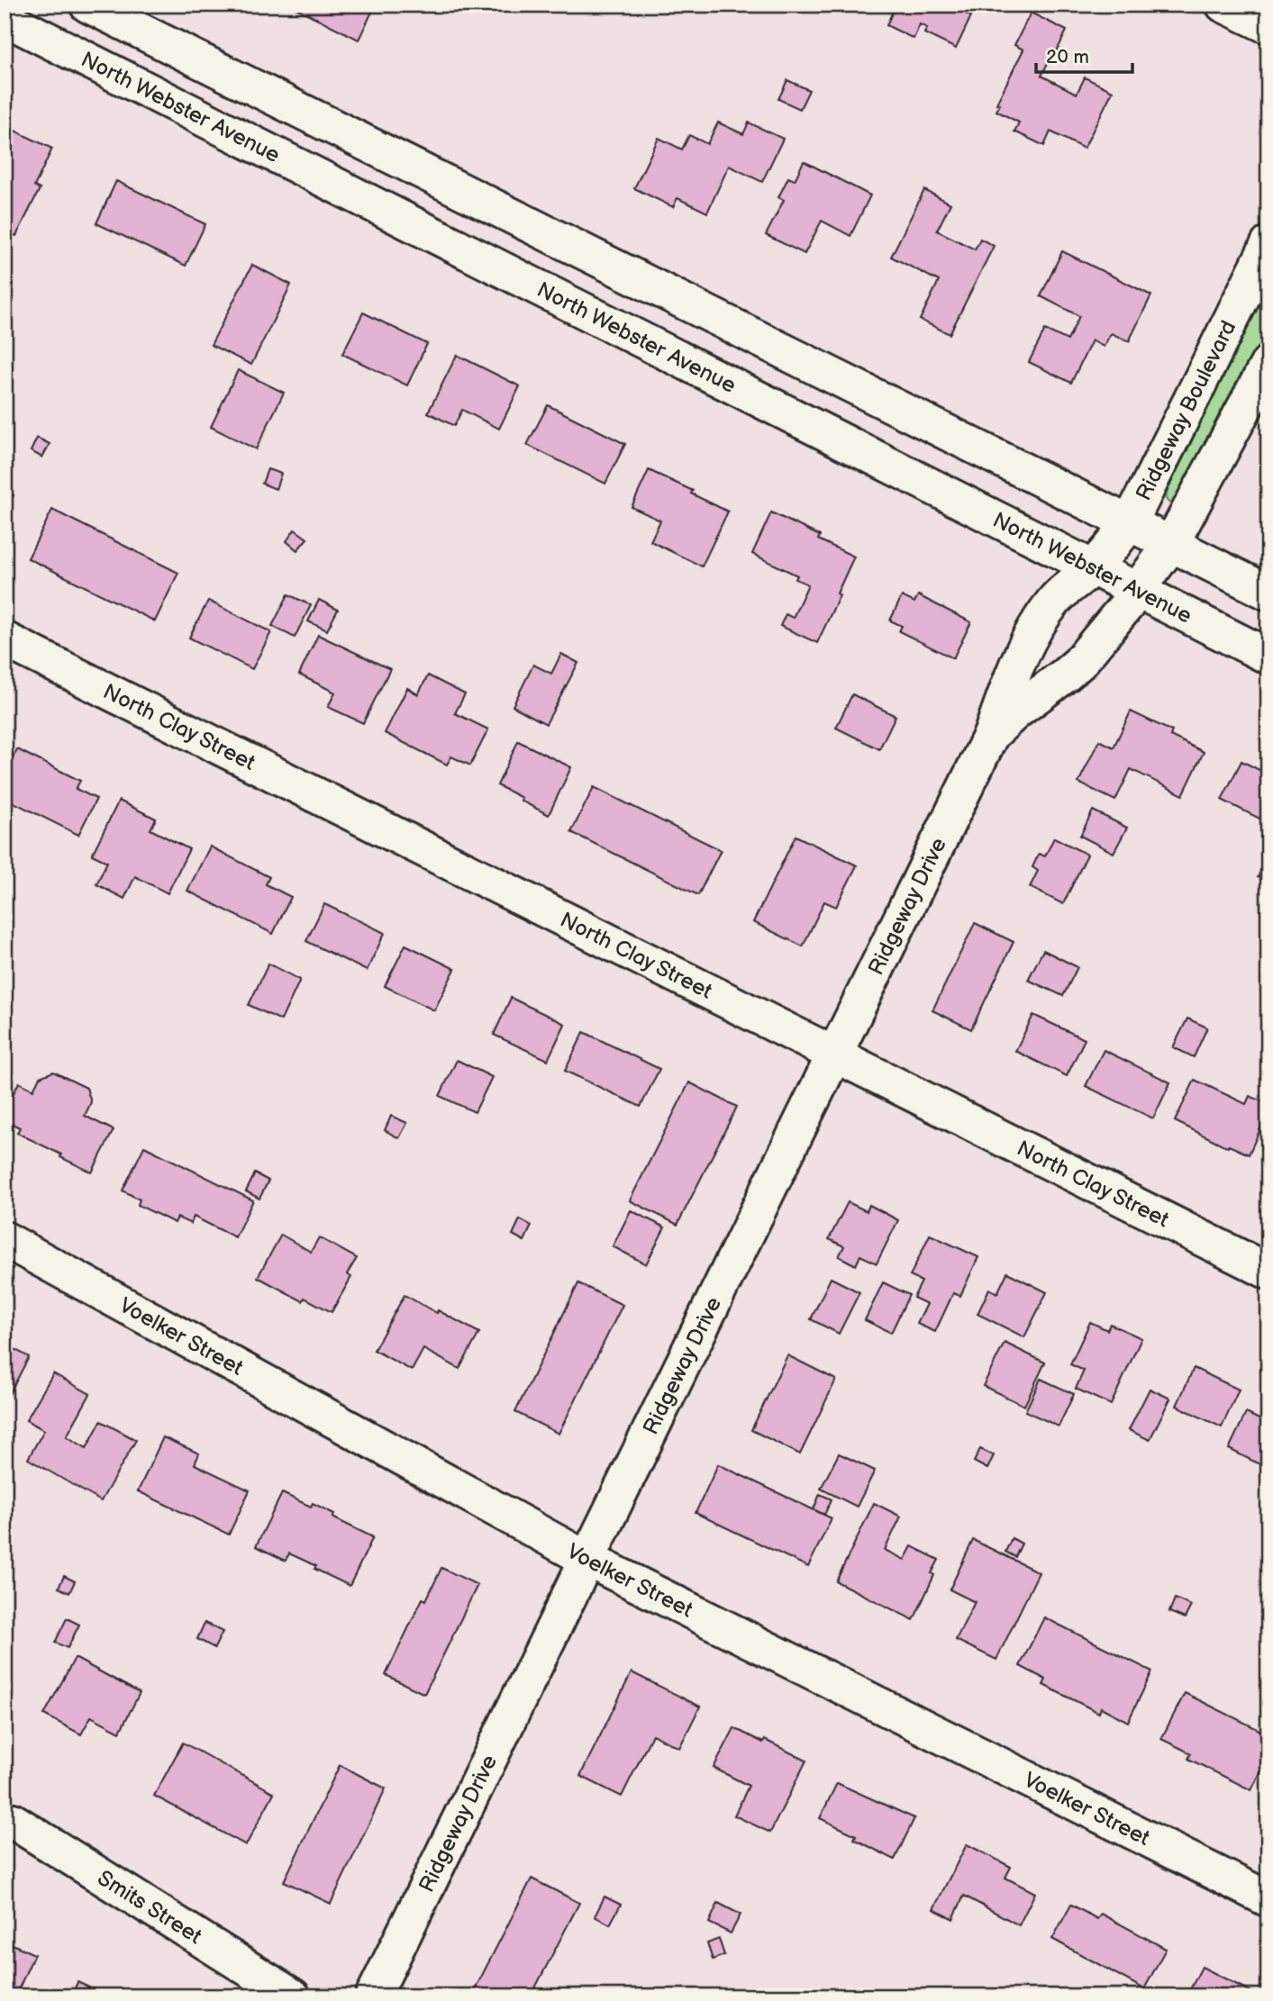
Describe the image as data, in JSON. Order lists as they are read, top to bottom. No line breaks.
{"streets":{"street":["North Webster Avenue","Ridgeway Boulevard","North Clay Street","Ridgeway Drive","Voelker Street","Smits Street"]},"crossings":[["North Webster Avenue","Ridgeway Boulevard"],["North Webster Avenue","Ridgeway Drive"],["Ridgeway Boulevard","Ridgeway Drive"],["North Clay Street","Ridgeway Drive"],["Ridgeway Drive","Voelker Street"]],"scale_bar":"20 m"}
